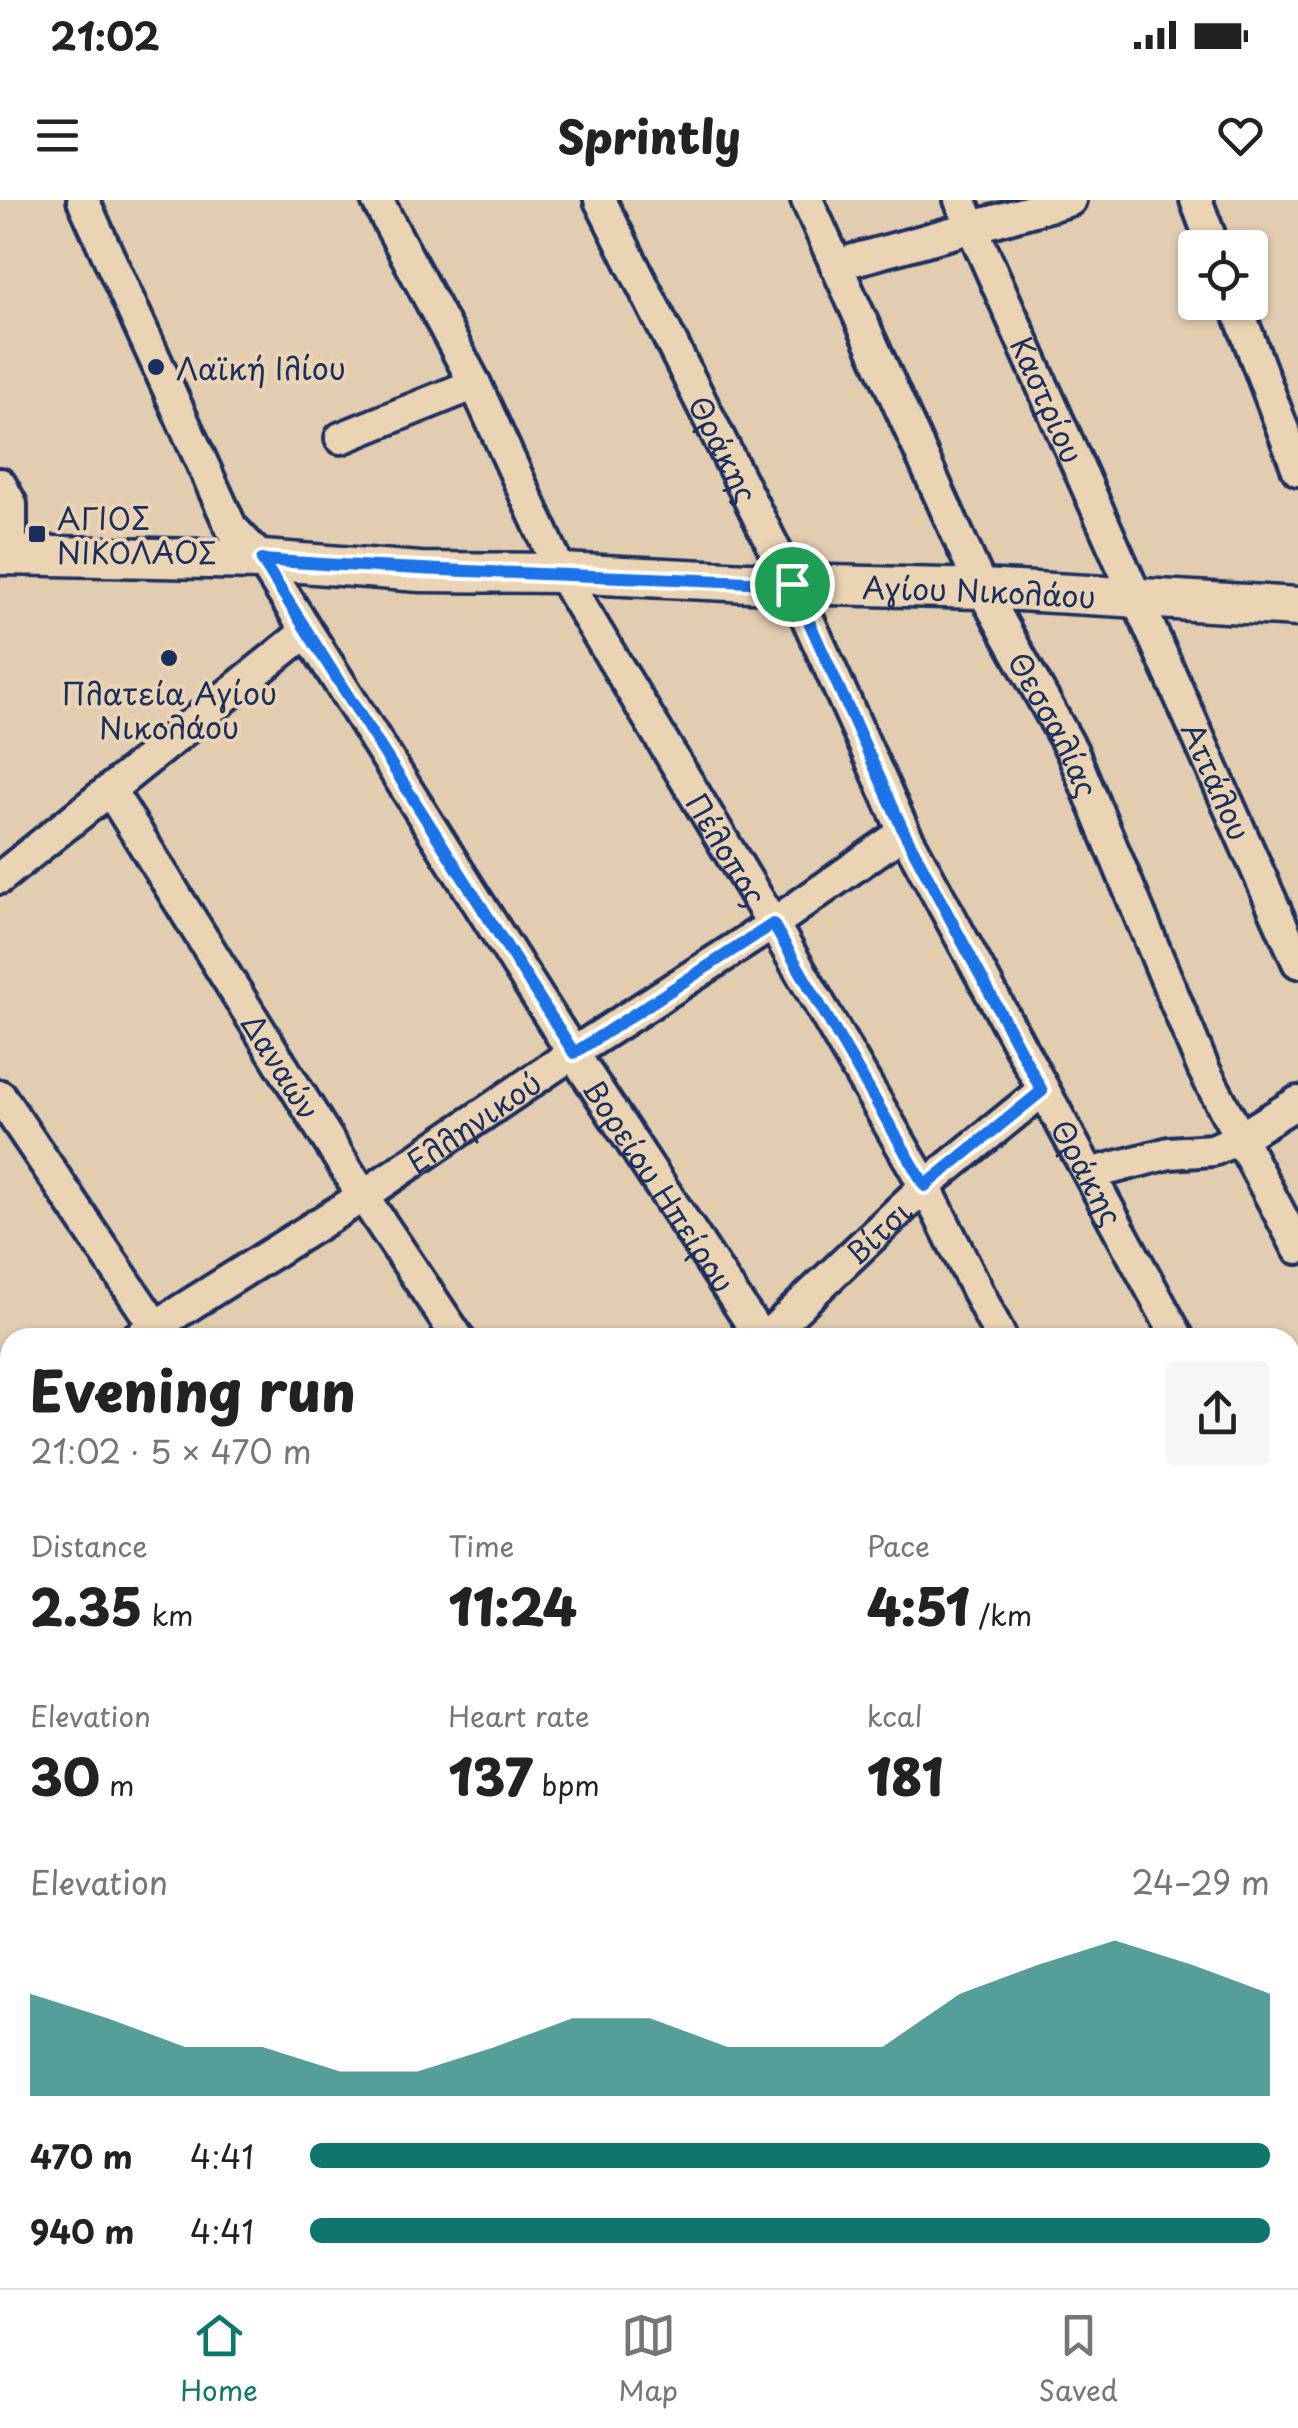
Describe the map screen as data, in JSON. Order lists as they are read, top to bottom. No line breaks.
{"streets":{"street":["Καστρίου","Θράκης","Αγίου Νικολάου","Θεσσαλίας","Αττάλου","Πέλοπος","Δαναών","Ελληνικού","Βορείου Ηπείρου","Βίτσι"]},"crossings":[["Καστρίου","Αγίου Νικολάου"],["Καστρίου","Αττάλου"],["Θράκης","Αγίου Νικολάου"],["Θράκης","Ελληνικού"],["Θράκης","Βίτσι"],["Αγίου Νικολάου","Θεσσαλίας"],["Αγίου Νικολάου","Αττάλου"],["Αγίου Νικολάου","Πέλοπος"],["Αγίου Νικολάου","Βορείου Ηπείρου"],["Πέλοπος","Ελληνικού"],["Πέλοπος","Βίτσι"],["Δαναών","Ελληνικού"],["Ελληνικού","Βορείου Ηπείρου"]],"places":{"other":["Λαϊκή Ιλίου","Πλατεία Αγίου Νικολάου"],"transit":["ΑΓΙΟΣ ΝΙΚΟΛΑΟΣ"]},"page":{"status":"21:02","header":"Sprintly","heading":["Evening run","21:02 · 5 × 470 m"],"stats":[["Distance","2.35 km"],["Time","11:24"],["Pace","4:51 /km"],["Elevation","30 m"],["Heart rate","137 bpm"],["kcal","181"]],"chart":["Elevation","24–29 m"],"list":[{"name":"470 m","note":"4:41"},{"name":"940 m","note":"4:41"}],"tabs":["Home","Map","Saved"]}}
